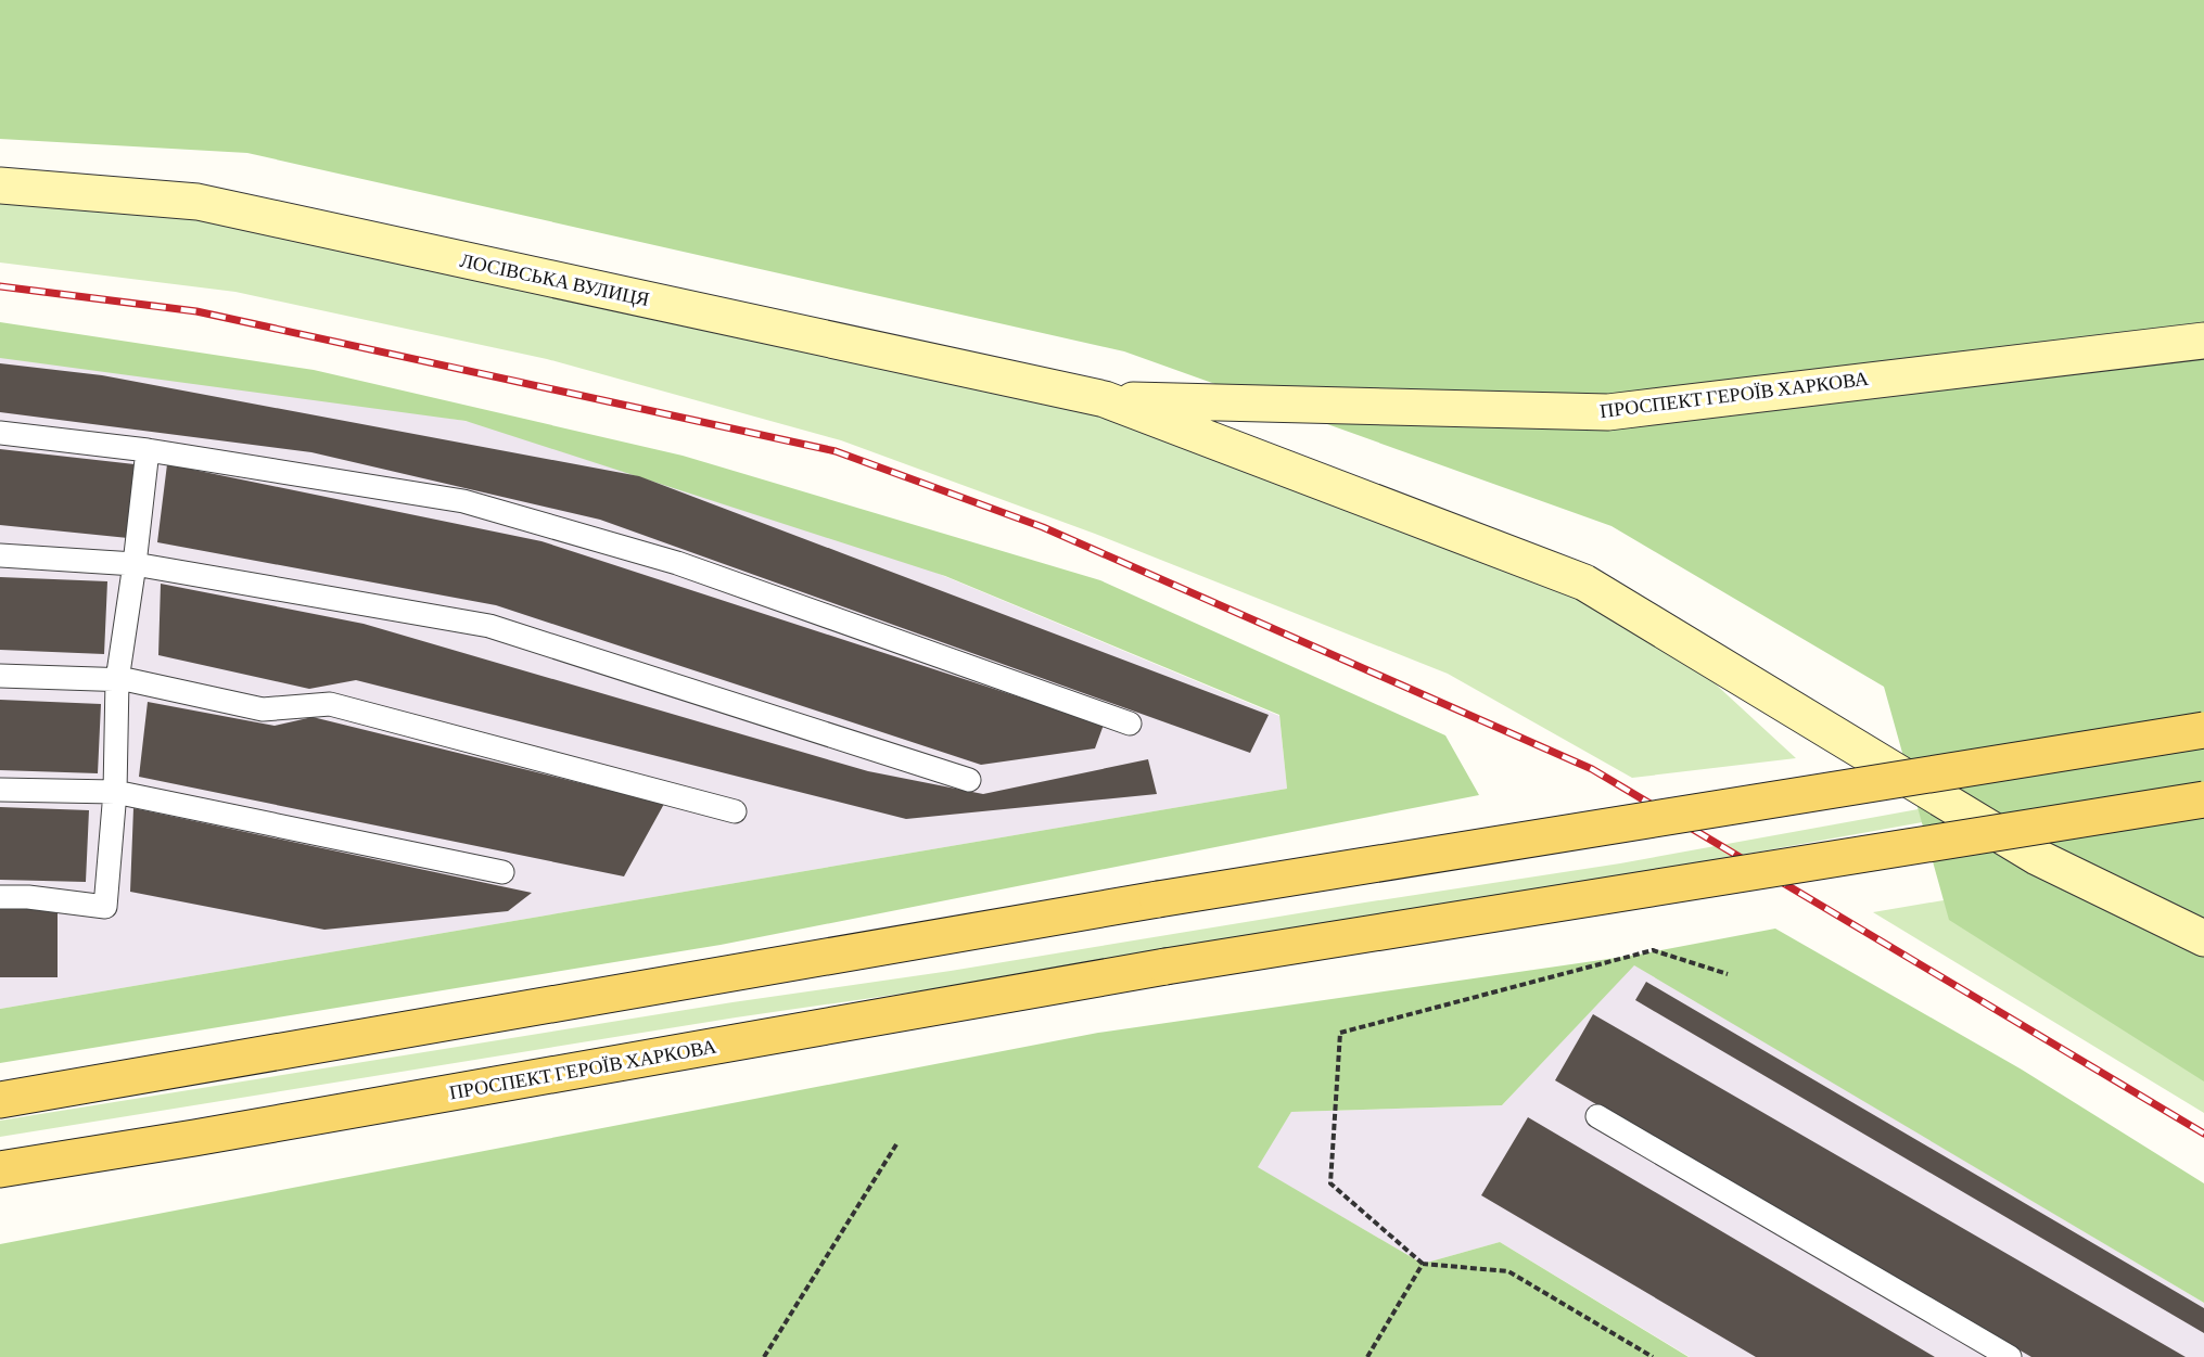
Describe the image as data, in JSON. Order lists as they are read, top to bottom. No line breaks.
{"streets":{"main road":["ЛОСІВСЬКА ВУЛИЦЯ","ПРОСПЕКТ ГЕРОЇВ ХАРКОВА"]},"crossings":[["ЛОСІВСЬКА ВУЛИЦЯ","ПРОСПЕКТ ГЕРОЇВ ХАРКОВА"]]}
